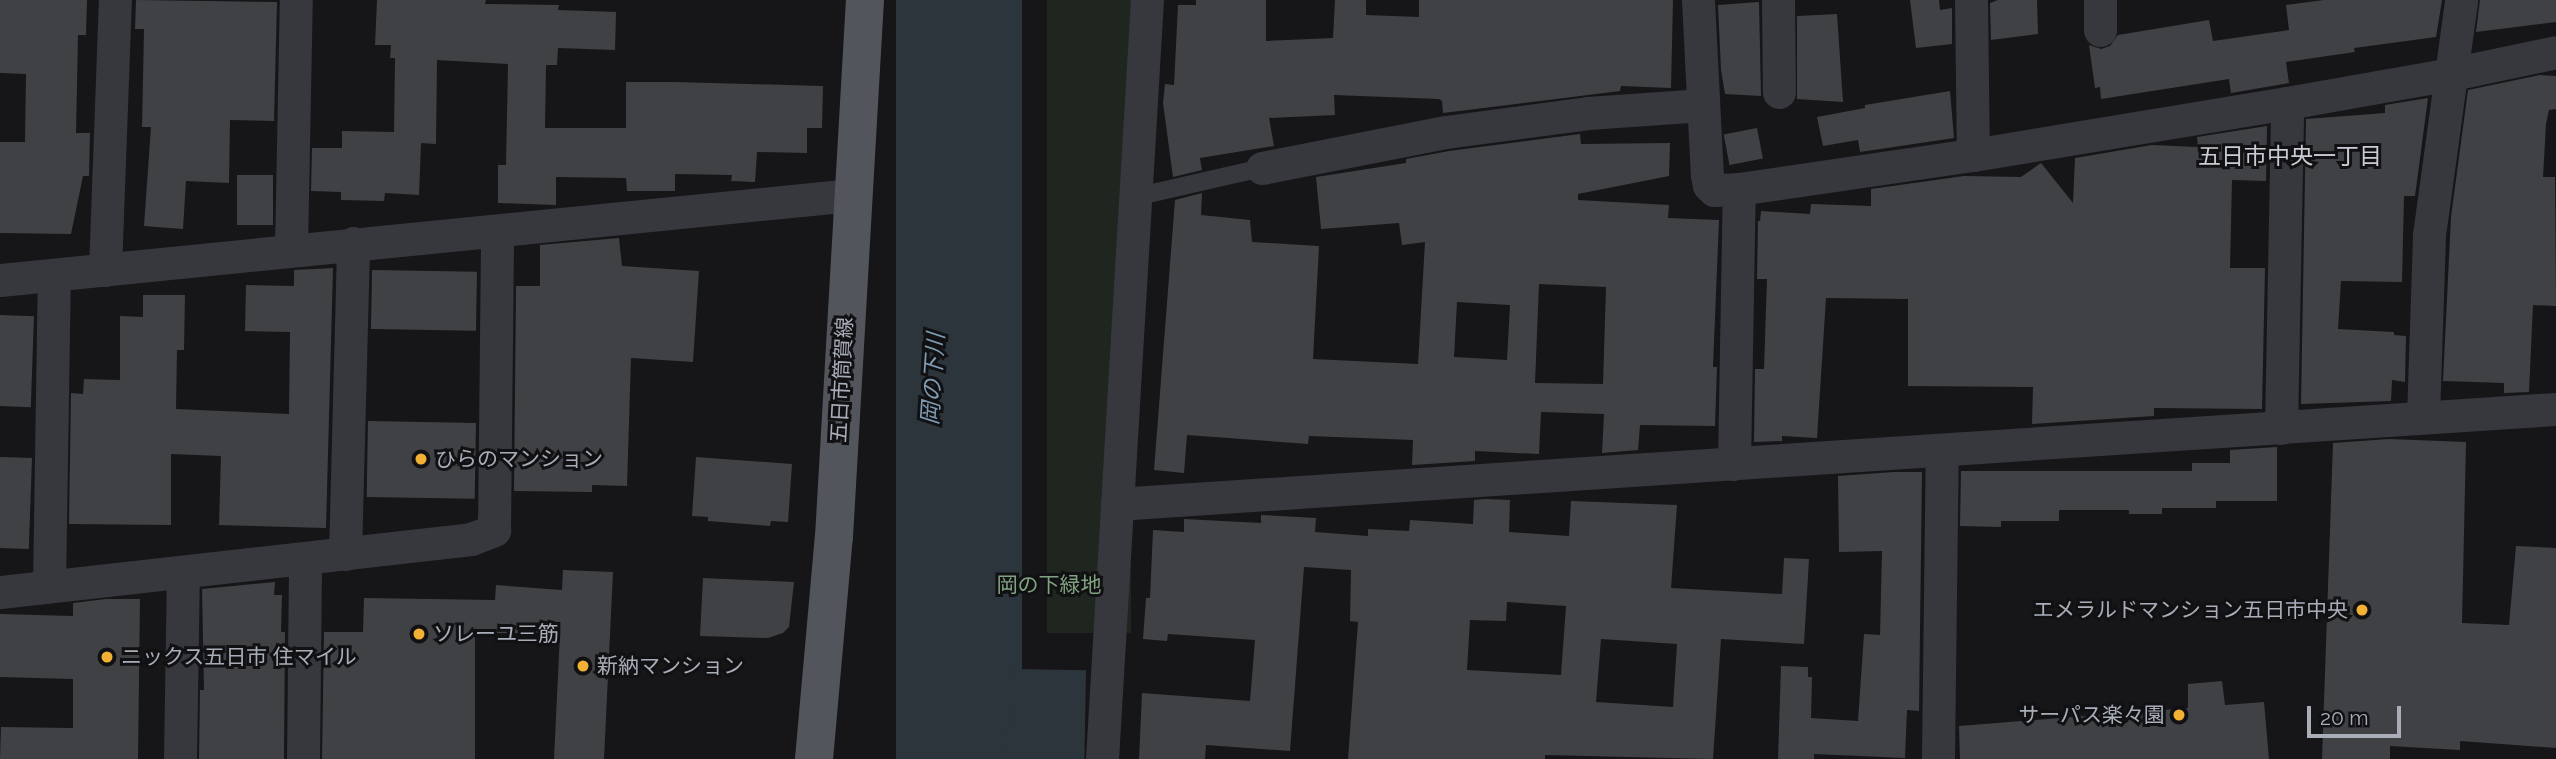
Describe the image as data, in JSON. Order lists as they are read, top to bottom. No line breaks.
{"streets":{"main road":["五日市筒賀線"]},"districts":["五日市中央一丁目"],"water":["岡の下川"],"parks":["岡の下緑地"],"places":["ひらのマンション","エメラルドマンション五日市中央","ソレーユ三筋","ニックス五日市 住マイル","新納マンション","サーパス楽々園"],"scale_bar":"20 m"}
